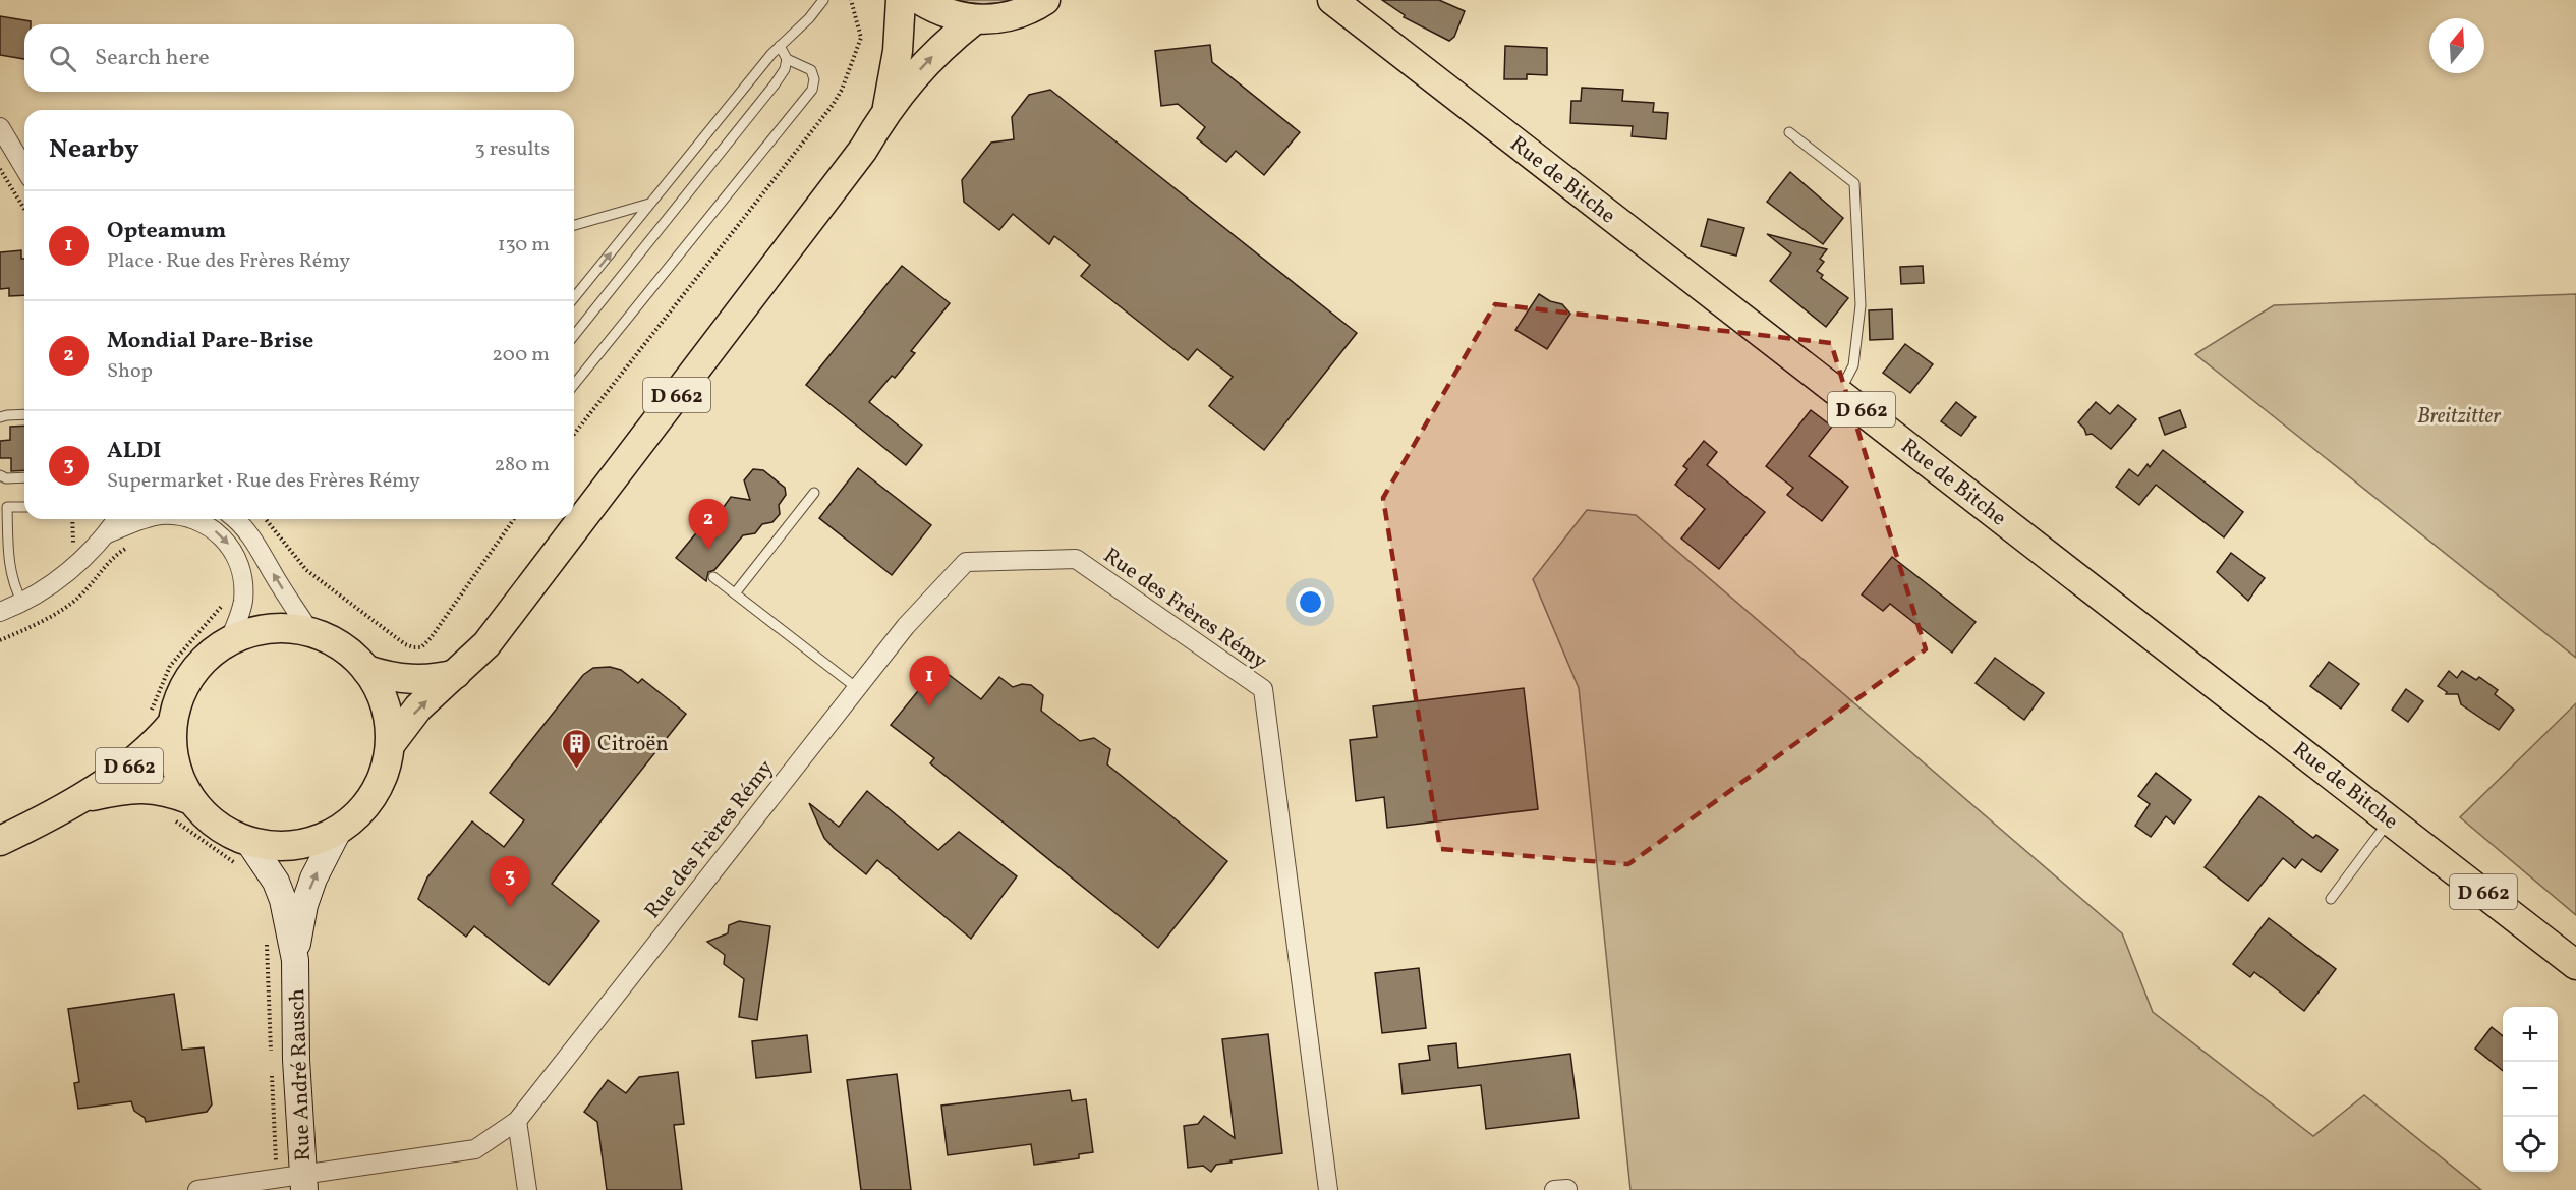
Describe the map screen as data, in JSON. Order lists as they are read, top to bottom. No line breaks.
{"streets":{"main road":["Rue de Bitche","D 662"],"street":["Rue des Frères Rémy","Rue André Rausch"]},"crossings":[["D 662","Rue André Rausch"],["Rue des Frères Rémy","Rue André Rausch"]],"parks":["Breitzitter"],"places":{"building":["Citroën"]},"north":"top","page":{"search":"Search here","heading":["Nearby","3 results"],"list":[{"mark":"1","name":"Opteamum","note":"Place · Rue des Frères Rémy","value":"130 m"},{"mark":"2","name":"Mondial Pare-Brise","note":"Shop","value":"200 m"},{"mark":"3","name":"ALDI","note":"Supermarket · Rue des Frères Rémy","value":"280 m"}],"pins":["2","1","3"],"map_buttons":["+","−"]}}
